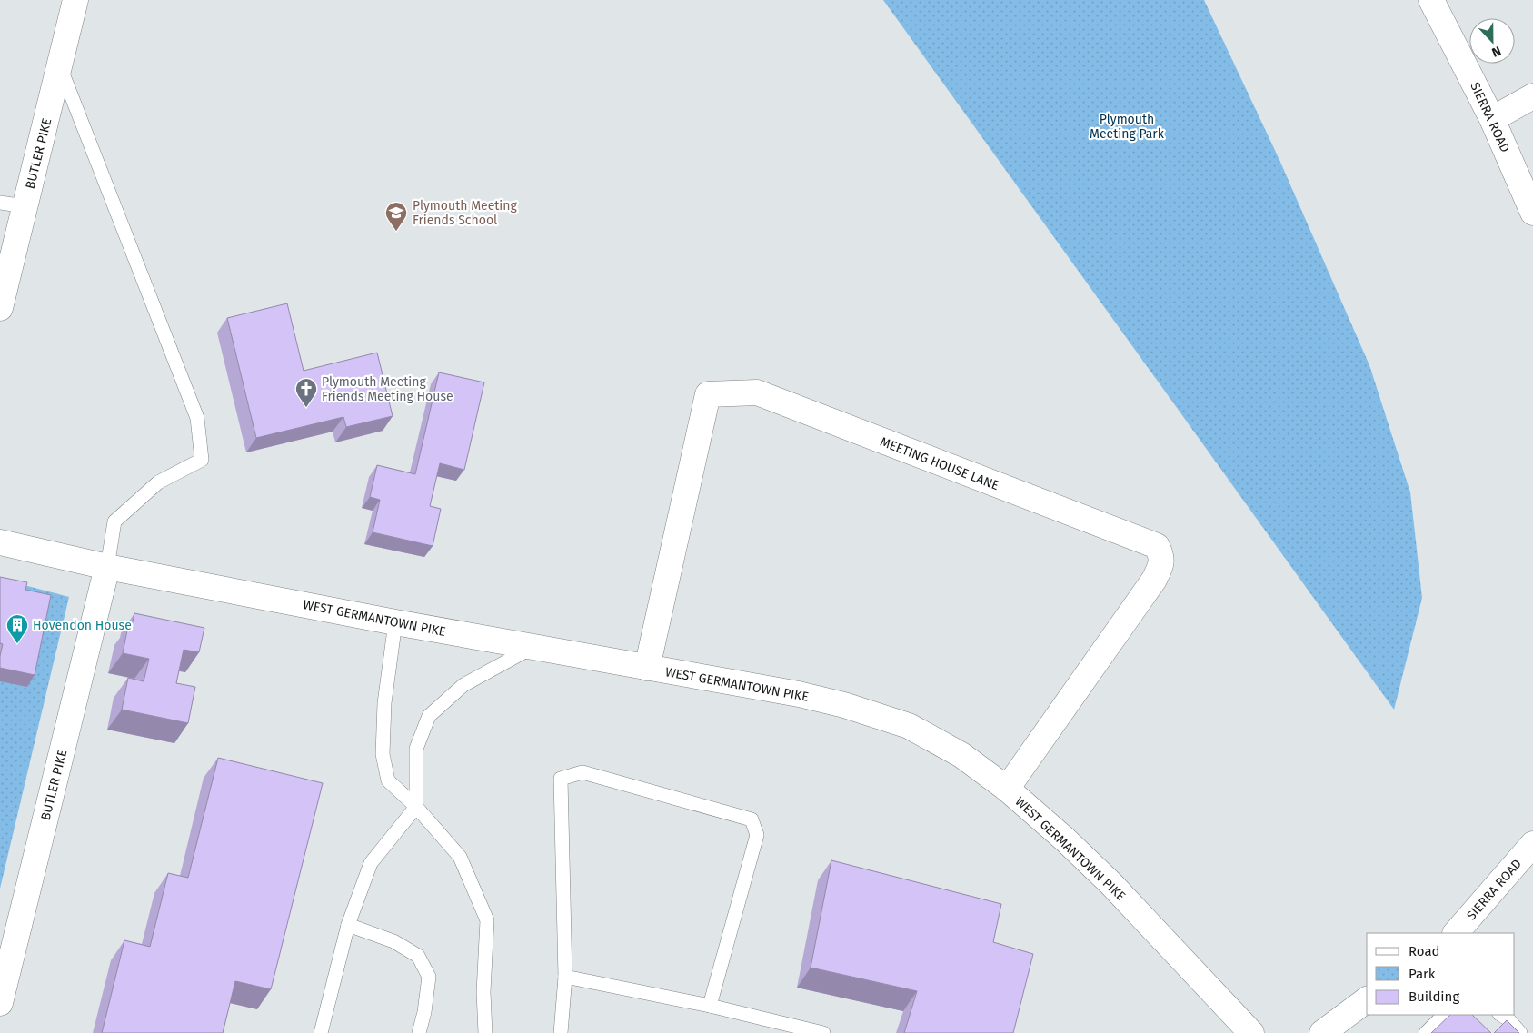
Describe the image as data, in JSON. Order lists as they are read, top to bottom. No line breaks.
{"streets":{"main road":["SIERRA ROAD","BUTLER PIKE","MEETING HOUSE LANE","WEST GERMANTOWN PIKE"]},"crossings":[["BUTLER PIKE","WEST GERMANTOWN PIKE"],["MEETING HOUSE LANE","WEST GERMANTOWN PIKE"]],"parks":["Plymouth Meeting Park"],"places":{"school or university":["Plymouth Meeting Friends School"],"church":["Plymouth Meeting Friends Meeting House"],"building":["Hovendon House"]},"legend":["Road","Park","Building"],"north":"bottom"}
